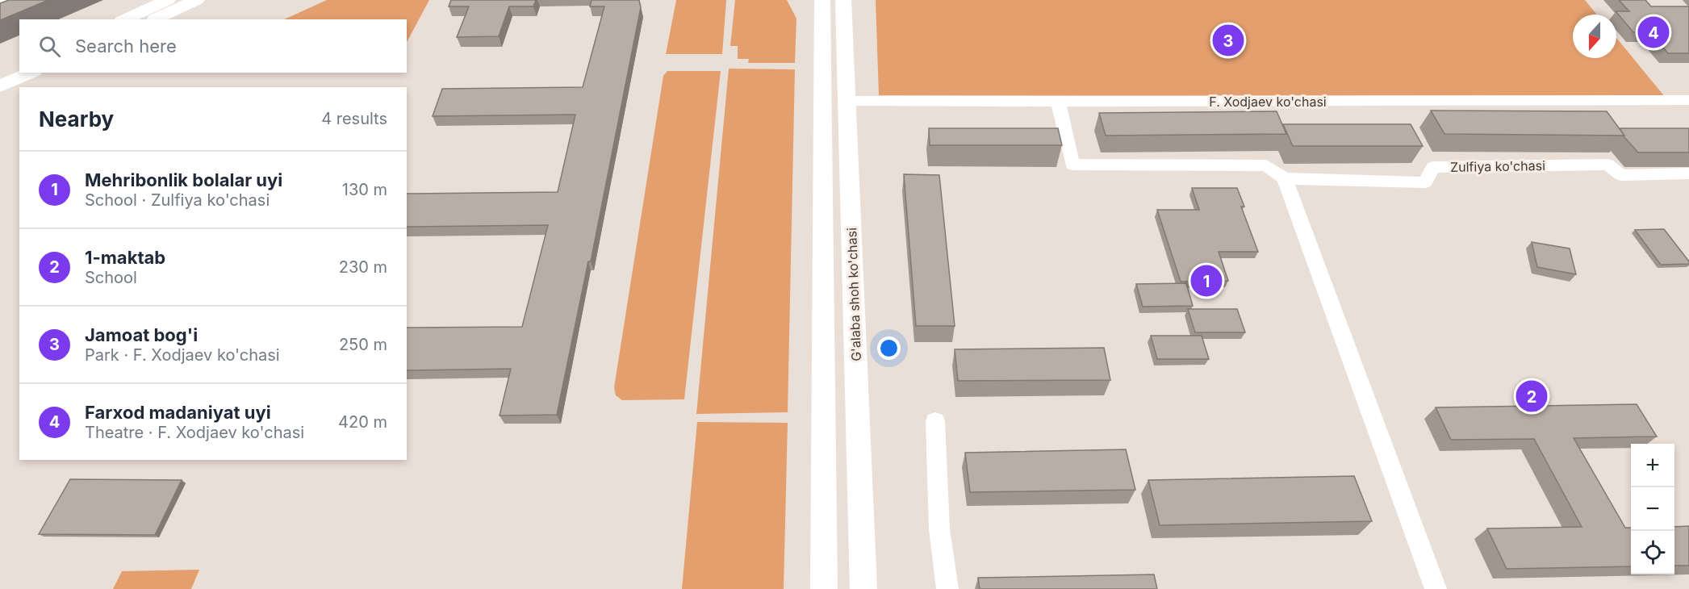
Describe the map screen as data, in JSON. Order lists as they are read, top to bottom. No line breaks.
{"streets":{"main road":["G'alaba shoh ko'chasi"],"street":["F. Xodjaev ko'chasi","Zulfiya ko'chasi"]},"crossings":[["F. Xodjaev ko'chasi","G'alaba shoh ko'chasi"]],"north":"bottom","page":{"pins":["4","3","1","2"],"search":"Search here","heading":["Nearby","4 results"],"list":[{"mark":"1","name":"Mehribonlik bolalar uyi","note":"School · Zulfiya ko'chasi","value":"130 m"},{"mark":"2","name":"1-maktab","note":"School","value":"230 m"},{"mark":"3","name":"Jamoat bog'i","note":"Park · F. Xodjaev ko'chasi","value":"250 m"},{"mark":"4","name":"Farxod madaniyat uyi","note":"Theatre · F. Xodjaev ko'chasi","value":"420 m"}],"map_buttons":["+","−"]}}
